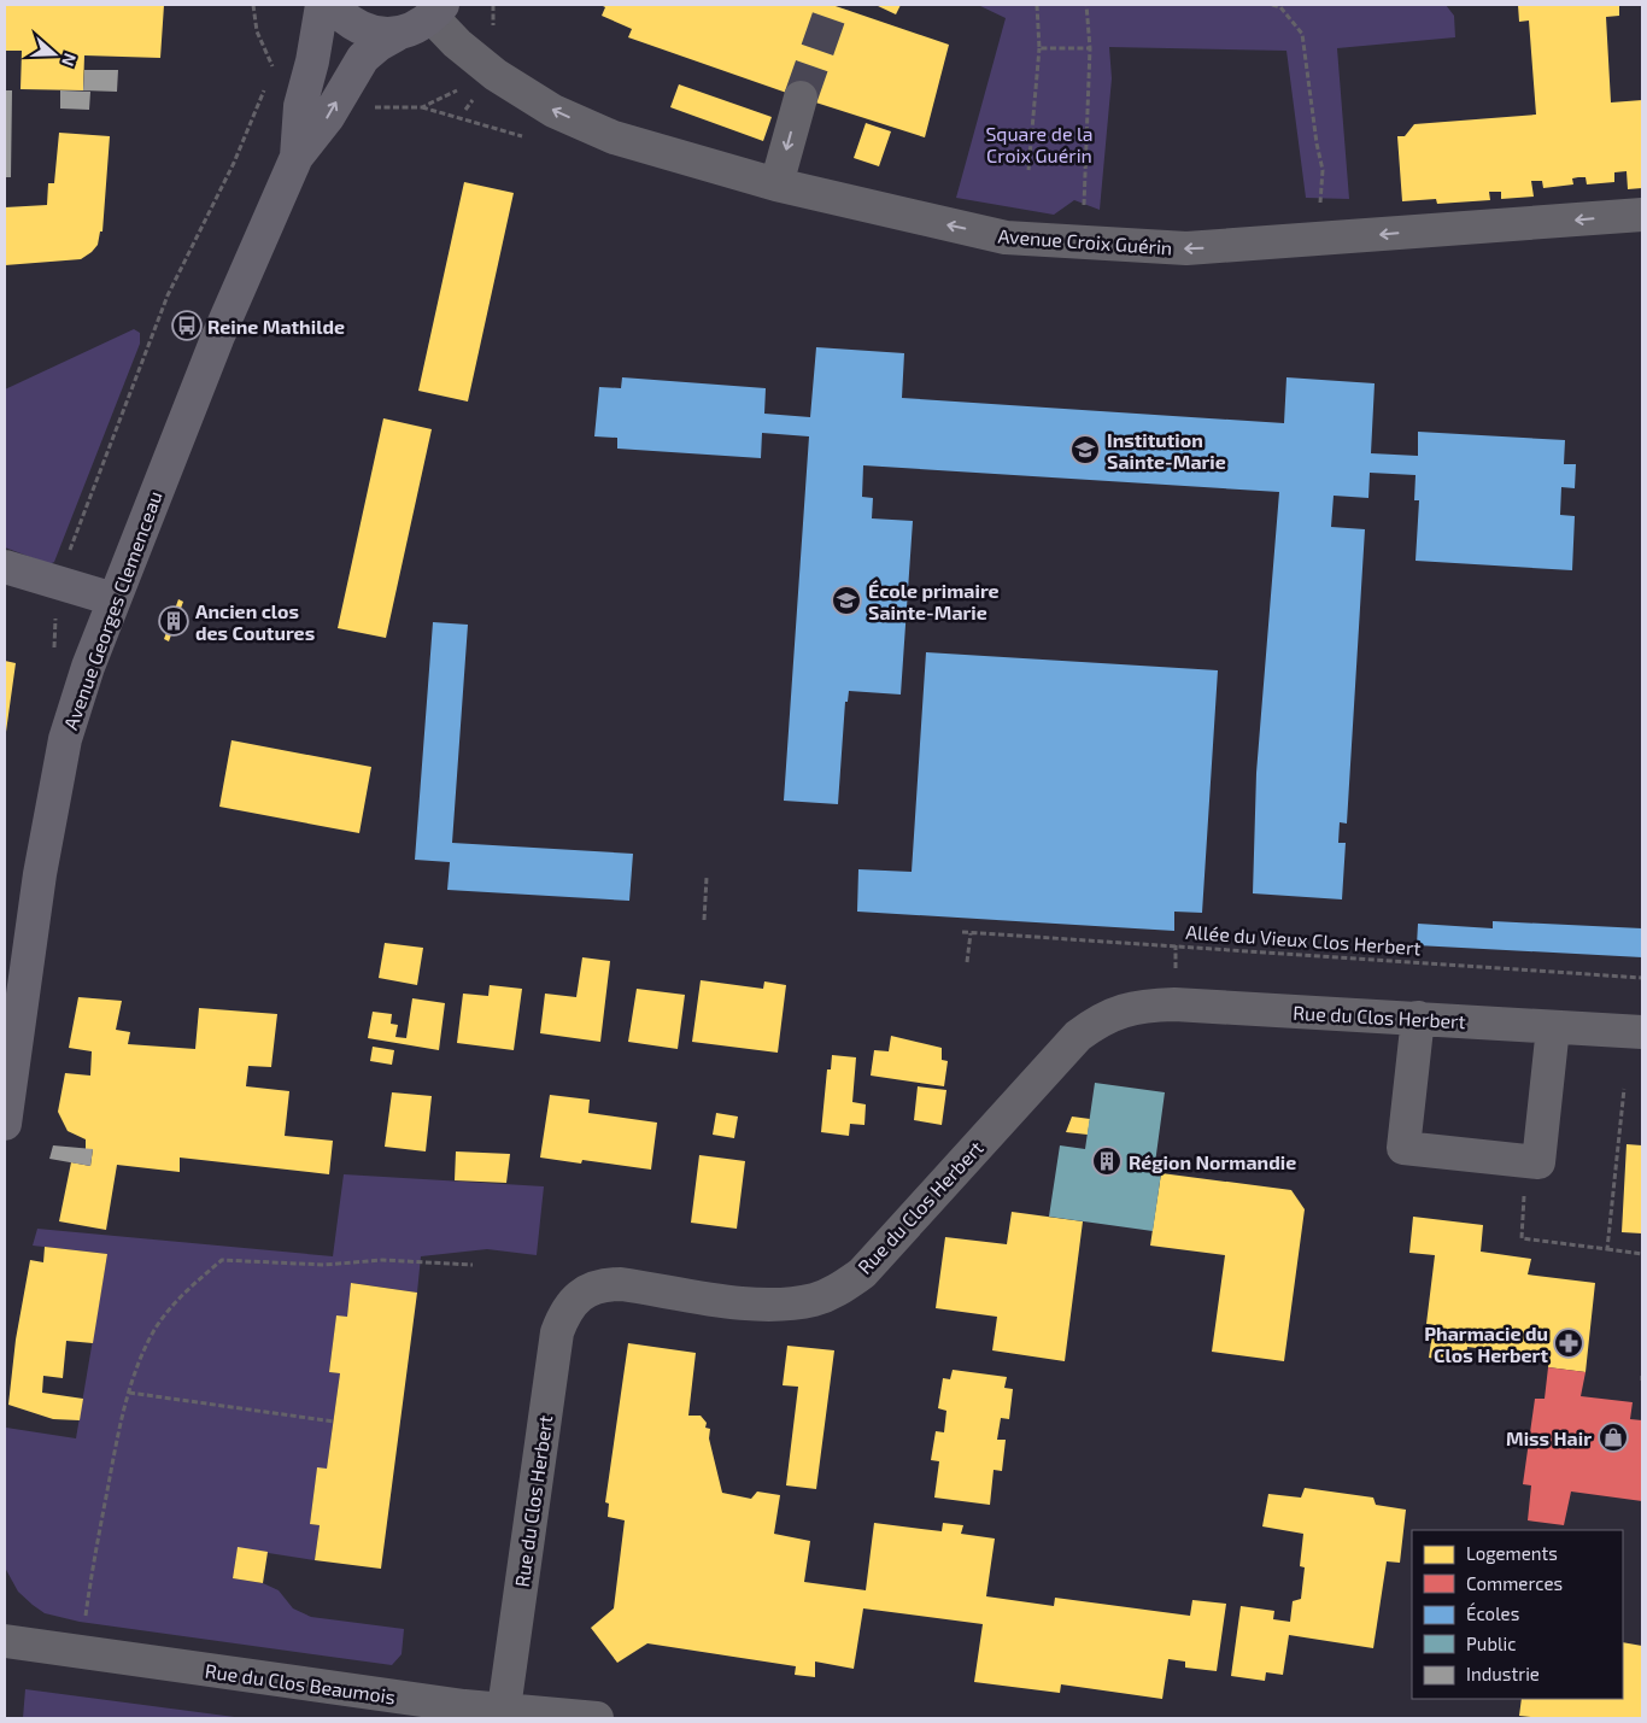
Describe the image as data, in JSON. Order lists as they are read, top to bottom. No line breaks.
{"streets":{"main road":["Avenue Georges Clemenceau"],"street":["Avenue Croix Guérin","Rue du Clos Herbert","Rue du Clos Beaumois"],"path":["Allée du Vieux Clos Herbert"]},"crossings":[["Rue du Clos Herbert","Rue du Clos Beaumois"]],"one_way":["Avenue Croix Guérin"],"parks":["Square de la Croix Guérin"],"places":{"bus stop":["Reine Mathilde"],"school or university":["Institution Sainte-Marie","École primaire Sainte-Marie"],"building":["Ancien clos des Coutures","Région Normandie"],"pharmacy":["Pharmacie du Clos Herbert"],"shop":["Miss Hair"]},"legend":["Logements","Commerces","Écoles","Public","Industrie"],"north":"right"}
